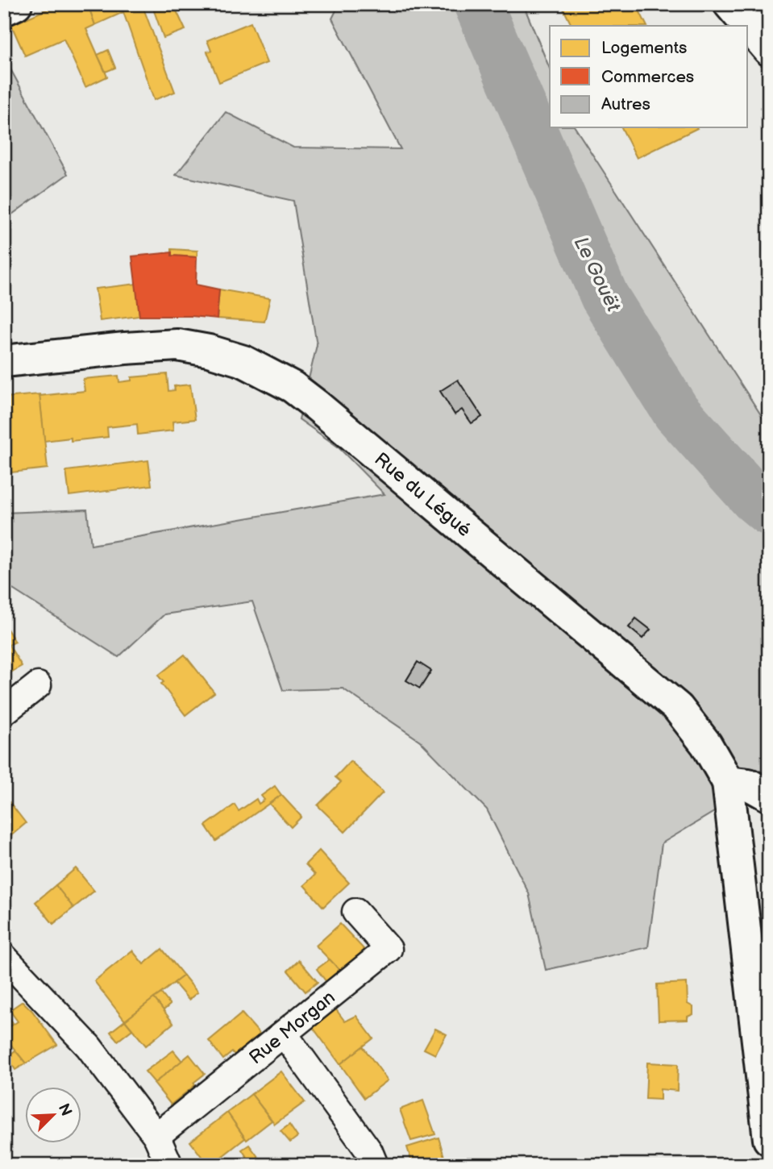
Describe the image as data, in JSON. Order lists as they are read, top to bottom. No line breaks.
{"streets":{"street":["Rue du Légué","Rue Morgan"]},"water":["Le Gouët"],"legend":["Logements","Commerces","Autres"],"north":"top right"}
